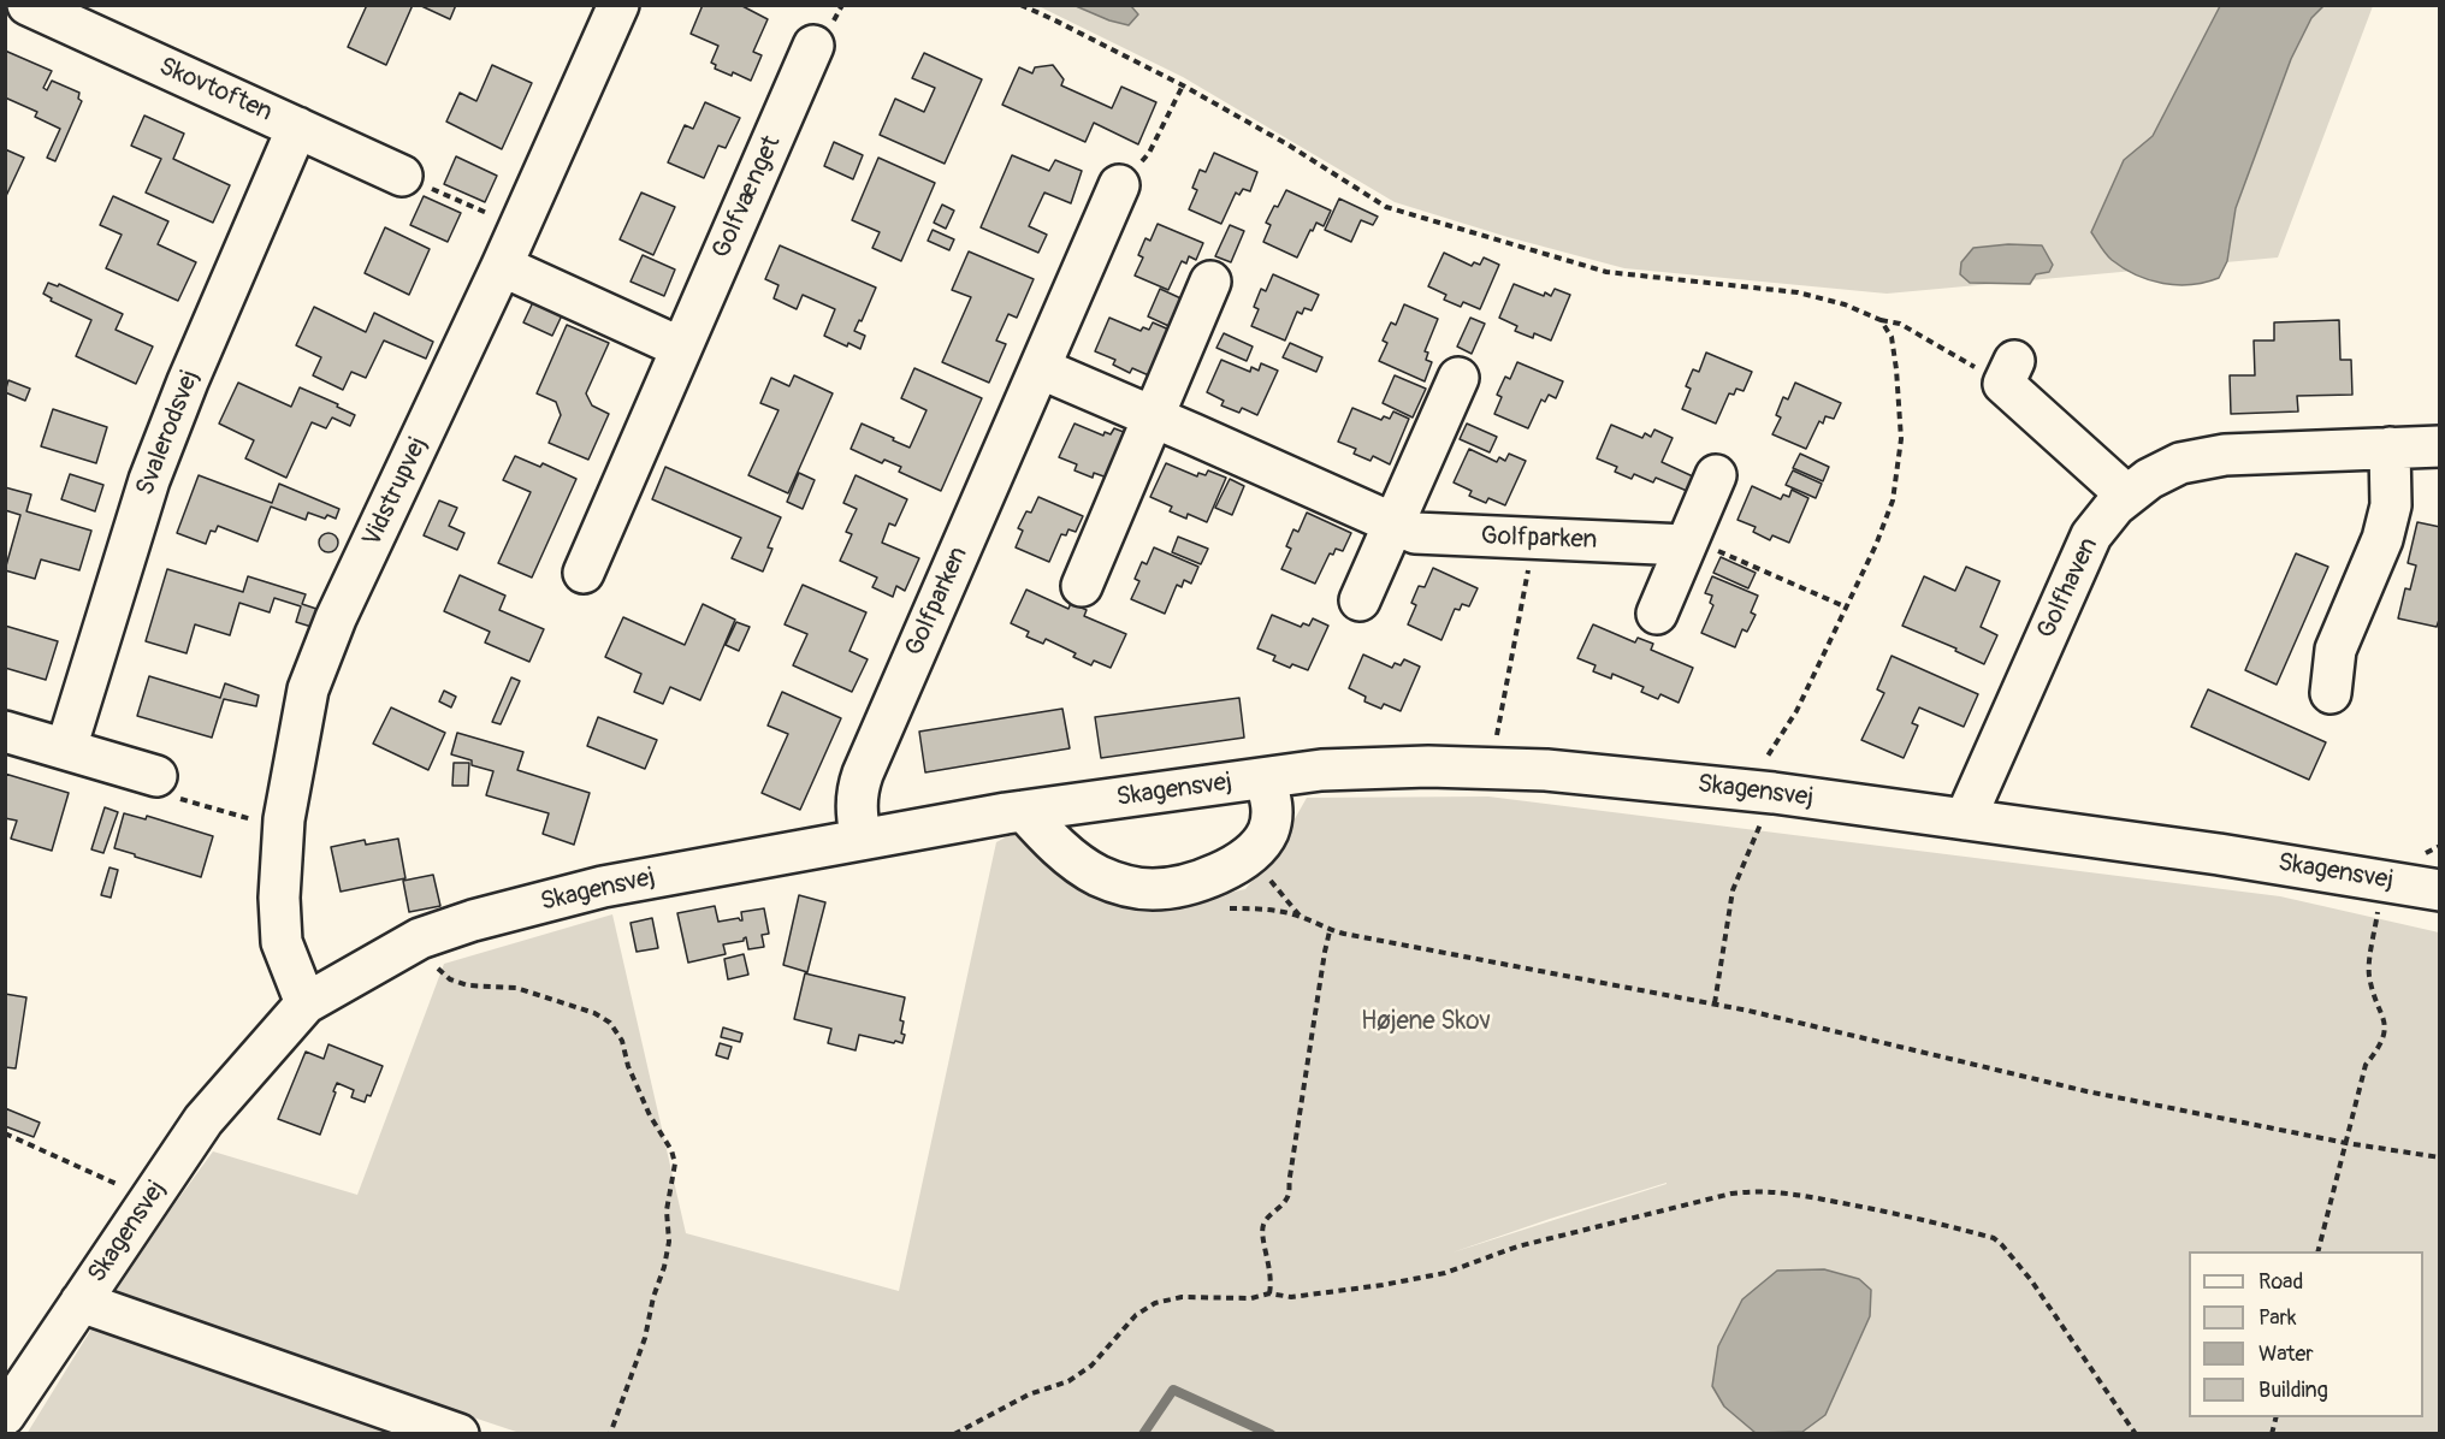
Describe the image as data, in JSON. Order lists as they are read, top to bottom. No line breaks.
{"streets":{"street":["Skovtoften","Golfvænget","Svalerodsvej","Vidstrupvej","Golfparken","Golfhaven","Skagensvej"]},"crossings":[["Skovtoften","Svalerodsvej"],["Vidstrupvej","Skagensvej"],["Golfparken","Skagensvej"],["Golfhaven","Skagensvej"]],"parks":["Højene Skov"],"legend":["Road","Park","Water","Building"]}
